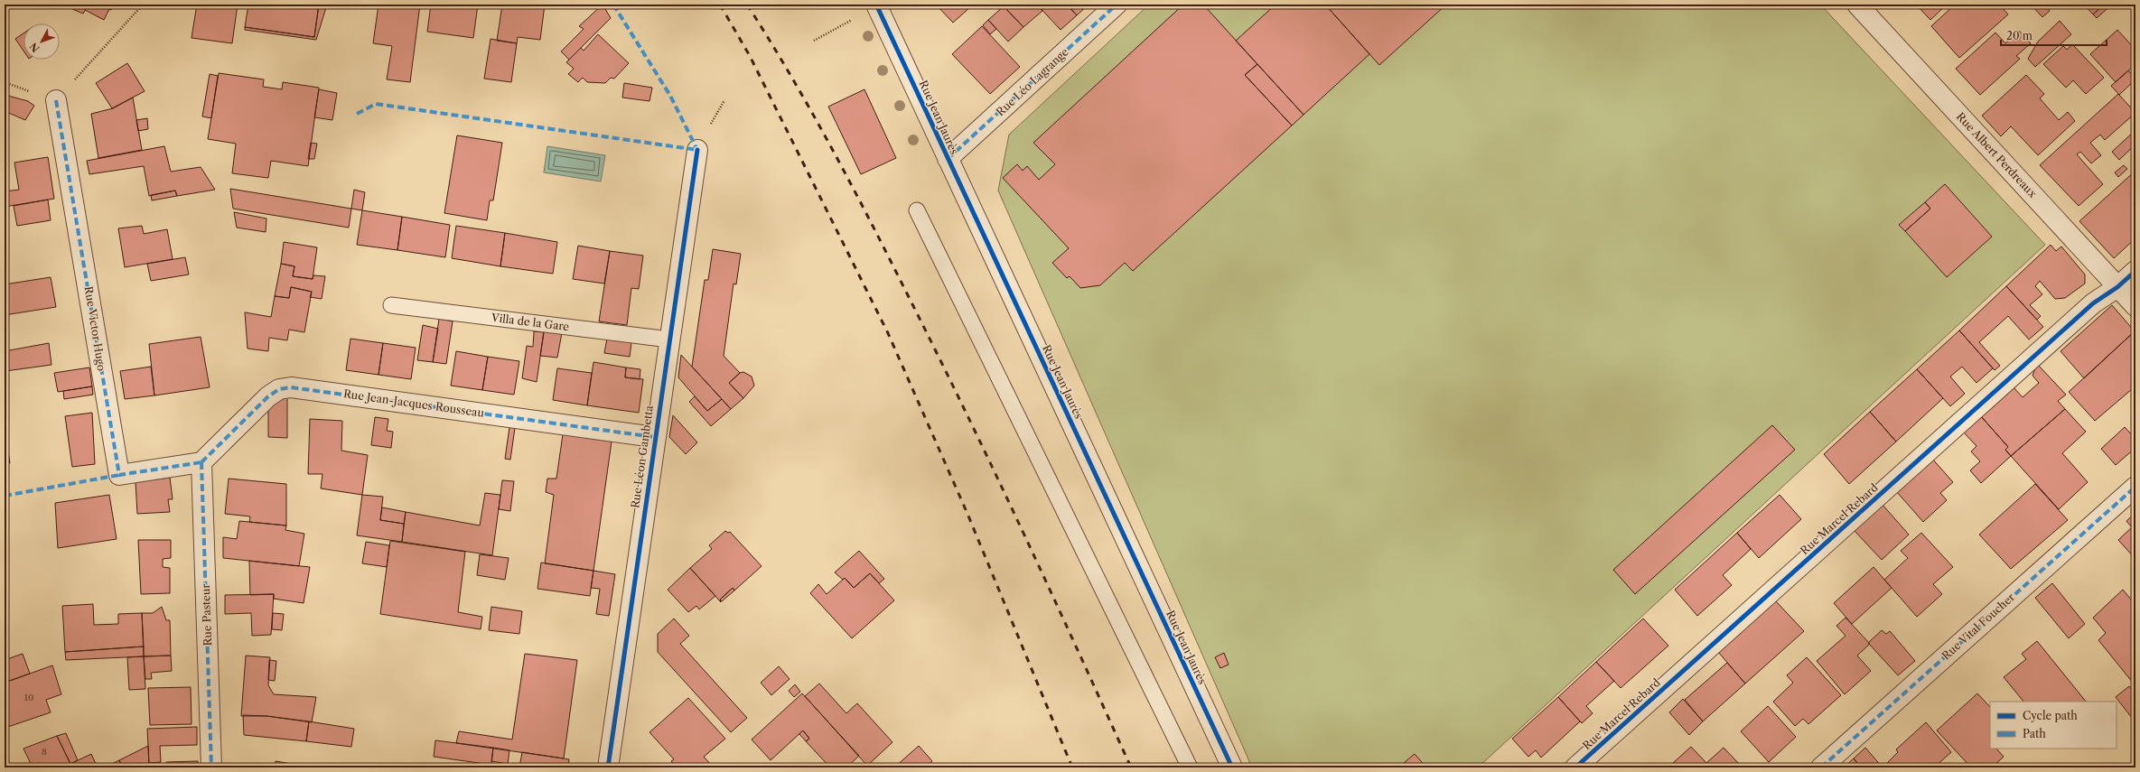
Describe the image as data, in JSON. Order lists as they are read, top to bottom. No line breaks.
{"streets":{"street":["Rue Léo Lagrange","Rue Jean Jaurès","Rue Albert Perdreaux","Rue Victor Hugo","Rue Jean-Jacques Rousseau","Rue Léon Gambetta","Rue Marcel Rebard","Rue Pasteur","Rue Vital Foucher"],"lane":["Villa de la Gare"]},"crossings":[["Rue Léo Lagrange","Rue Jean Jaurès"],["Rue Albert Perdreaux","Rue Marcel Rebard"],["Villa de la Gare","Rue Léon Gambetta"],["Rue Victor Hugo","Rue Jean-Jacques Rousseau"],["Rue Victor Hugo","Rue Pasteur"],["Rue Jean-Jacques Rousseau","Rue Léon Gambetta"],["Rue Jean-Jacques Rousseau","Rue Pasteur"]],"house_numbers":["10","8"],"legend":["Cycle path","Path"],"scale_bar":"20 m","north":"bottom left"}
